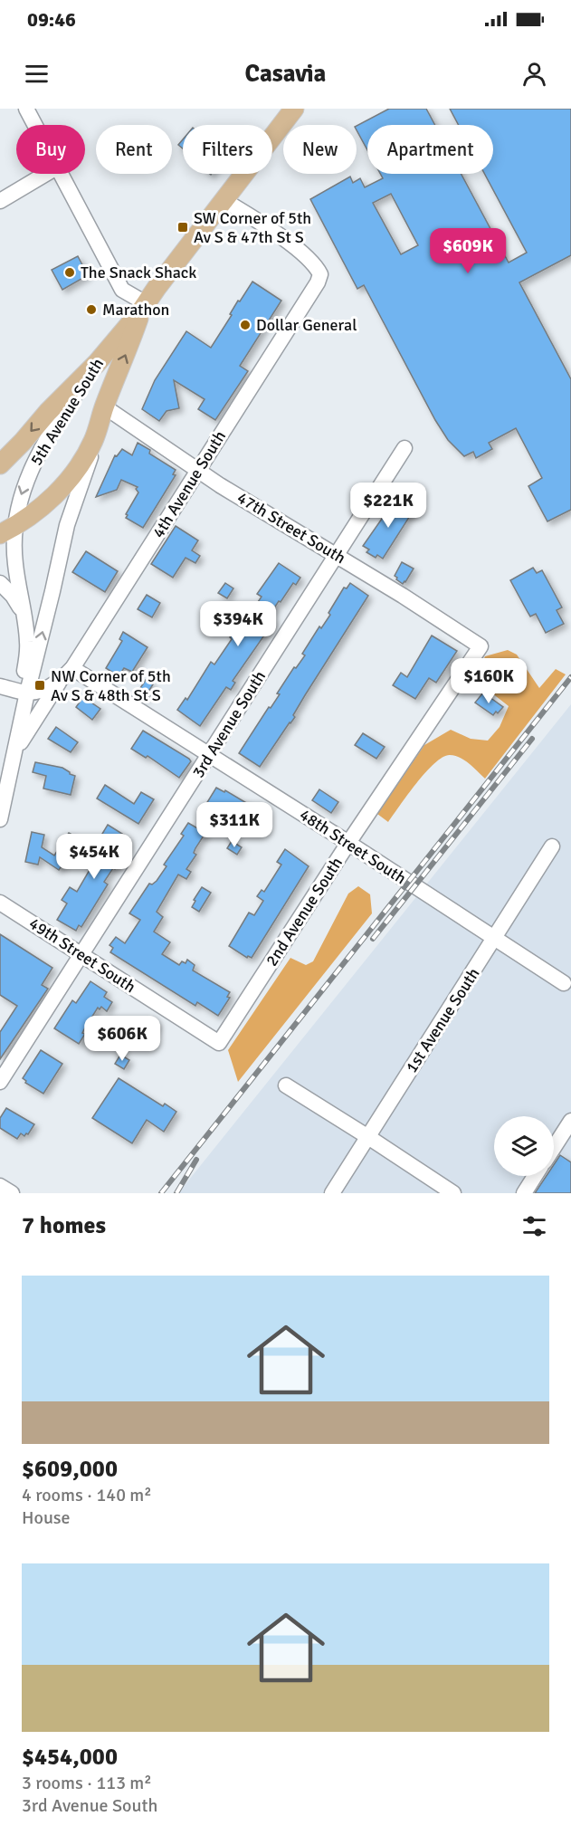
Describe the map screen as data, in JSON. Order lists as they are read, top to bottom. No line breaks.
{"streets":{"main road":["5th Avenue South"],"street":["4th Avenue South","47th Street South","3rd Avenue South","48th Street South","2nd Avenue South","49th Street South","1st Avenue South"]},"crossings":[["5th Avenue South","4th Avenue South"],["5th Avenue South","47th Street South"],["4th Avenue South","47th Street South"],["4th Avenue South","48th Street South"],["47th Street South","3rd Avenue South"],["47th Street South","2nd Avenue South"],["3rd Avenue South","48th Street South"],["3rd Avenue South","49th Street South"],["48th Street South","2nd Avenue South"],["48th Street South","1st Avenue South"],["2nd Avenue South","49th Street South"]],"places":{"transit":["SW Corner of 5th Av S & 47th St S","NW Corner of 5th Av S & 48th St S"],"other":["The Snack Shack","Marathon","Dollar General"]},"page":{"status":"09:46","header":"Casavia","chip":["Buy","Rent","Filters","New","Apartment"],"price":["$609K","$221K","$394K","$160K","$311K","$454K","$606K"],"heading":"7 homes","list":[{"name":"$609,000","note":"4 rooms · 140 m² · House"},{"name":"$454,000","note":"3 rooms · 113 m² · 3rd Avenue South"}]}}
